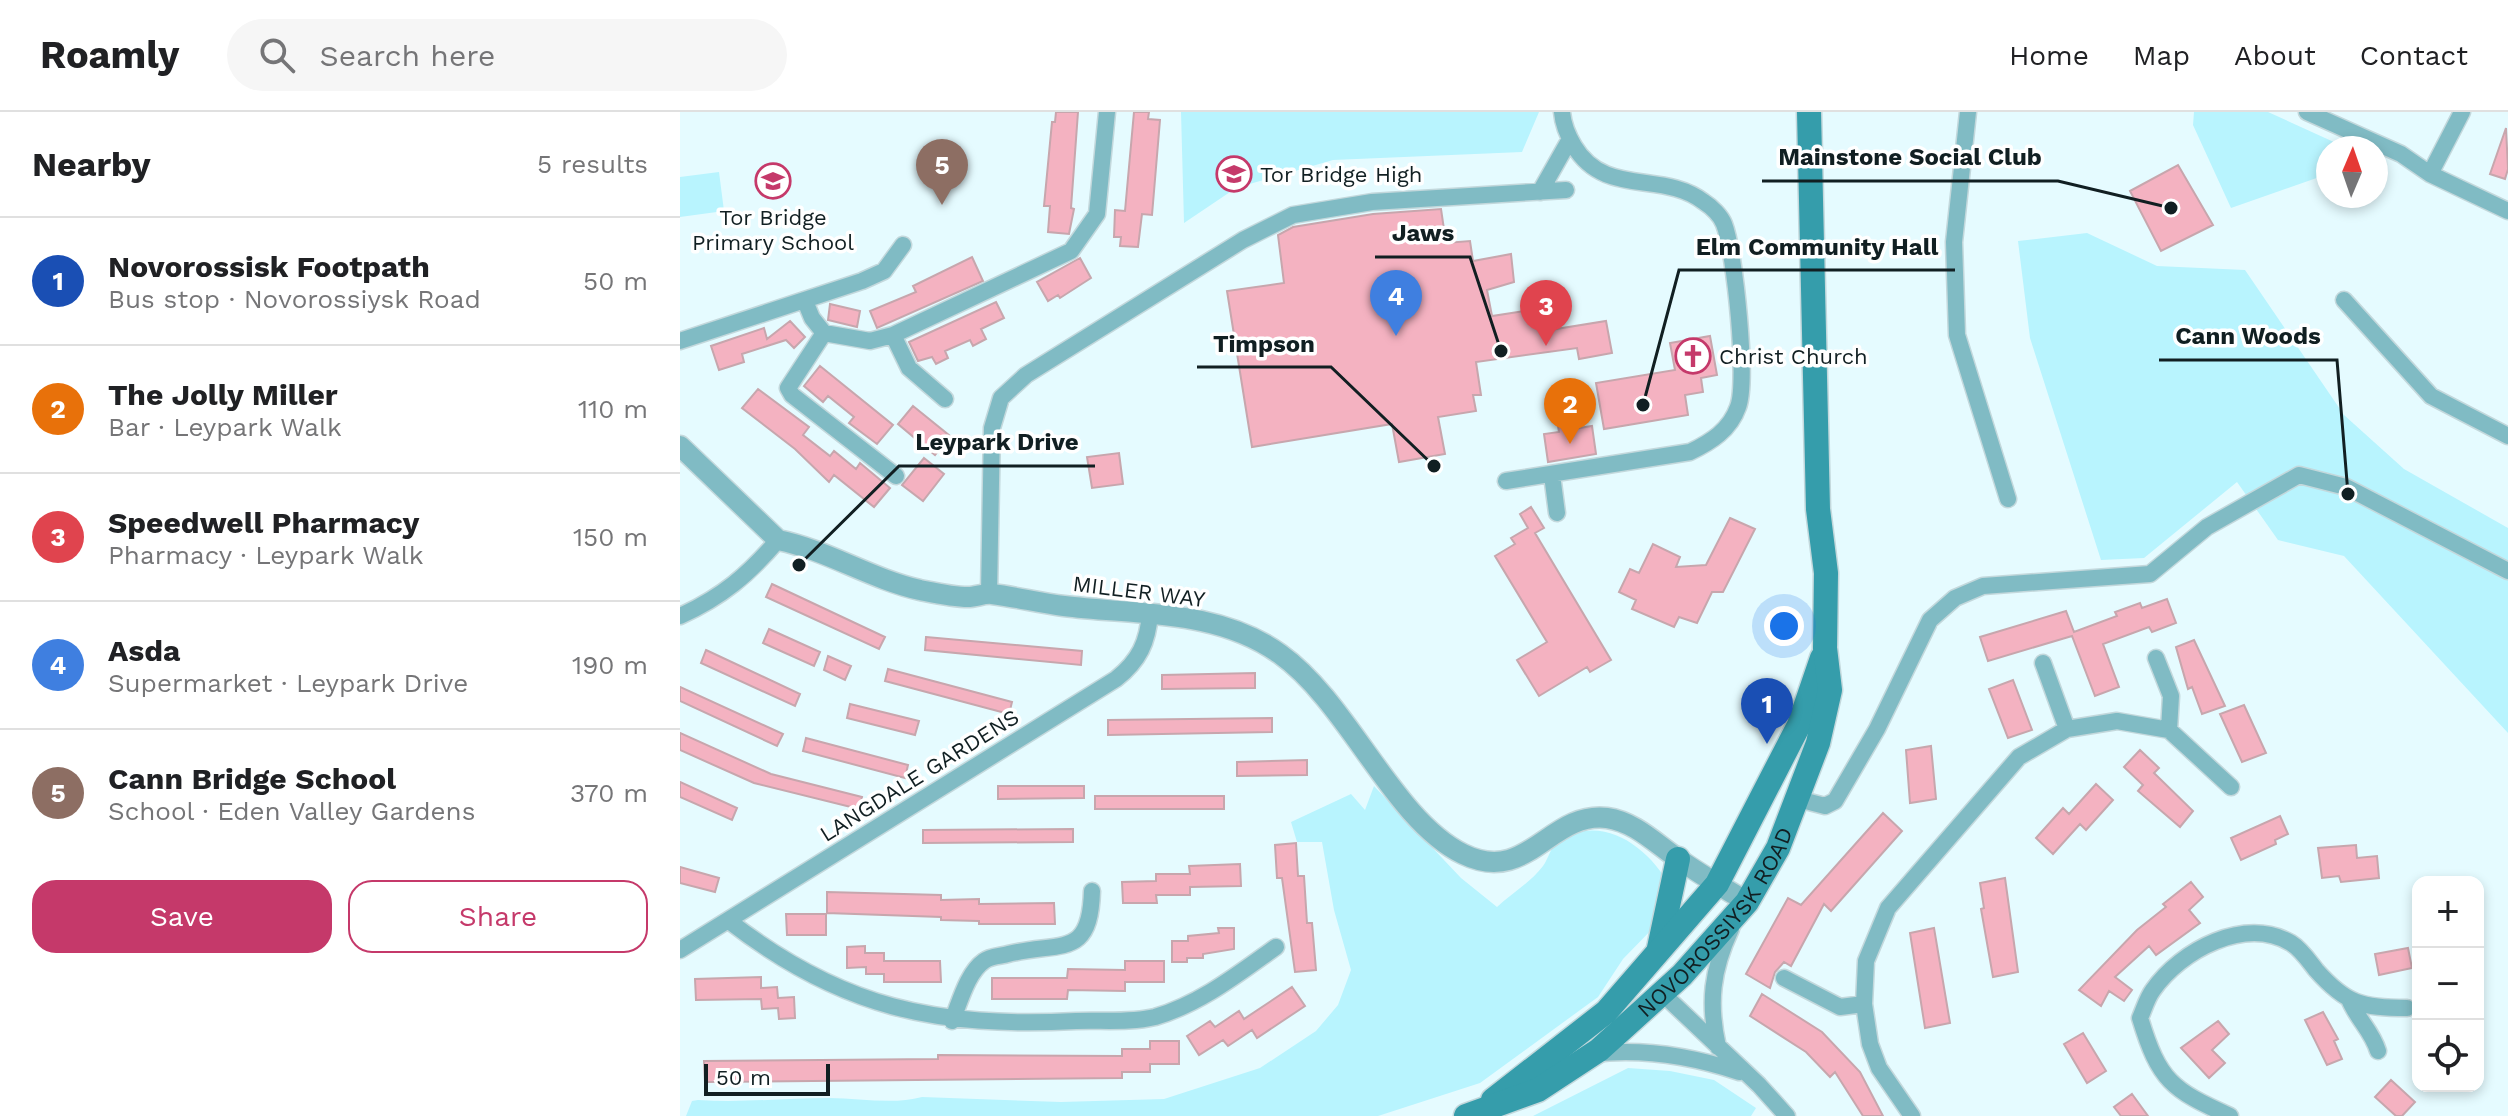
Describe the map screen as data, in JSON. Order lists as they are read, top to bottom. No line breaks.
{"streets":{"main road":["NOVOROSSIYSK ROAD"],"street":["MILLER WAY","LANGDALE GARDENS"]},"crossings":[["MILLER WAY","LANGDALE GARDENS"],["MILLER WAY","NOVOROSSIYSK ROAD"]],"places":{"school or university":["Tor Bridge High","Tor Bridge Primary School"],"other":["Mainstone Social Club","Jaws","Elm Community Hall","Timpson","Cann Woods","Leypark Drive"],"church":["Christ Church"]},"scale_bar":"50 m","north":"top","page":{"header":"Roamly","search":"Search here","nav":["Home","Map","About","Contact"],"heading":["Nearby","5 results"],"pins":["5","4","3","2","1"],"list":[{"mark":"1","name":"Novorossisk Footpath","note":"Bus stop · Novorossiysk Road","value":"50 m"},{"mark":"2","name":"The Jolly Miller","note":"Bar · Leypark Walk","value":"110 m"},{"mark":"3","name":"Speedwell Pharmacy","note":"Pharmacy · Leypark Walk","value":"150 m"},{"mark":"4","name":"Asda","note":"Supermarket · Leypark Drive","value":"190 m"},{"mark":"5","name":"Cann Bridge School","note":"School · Eden Valley Gardens","value":"370 m"}],"buttons":["Save","Share"],"map_buttons":["+","−"],"scale":"50 m"}}
